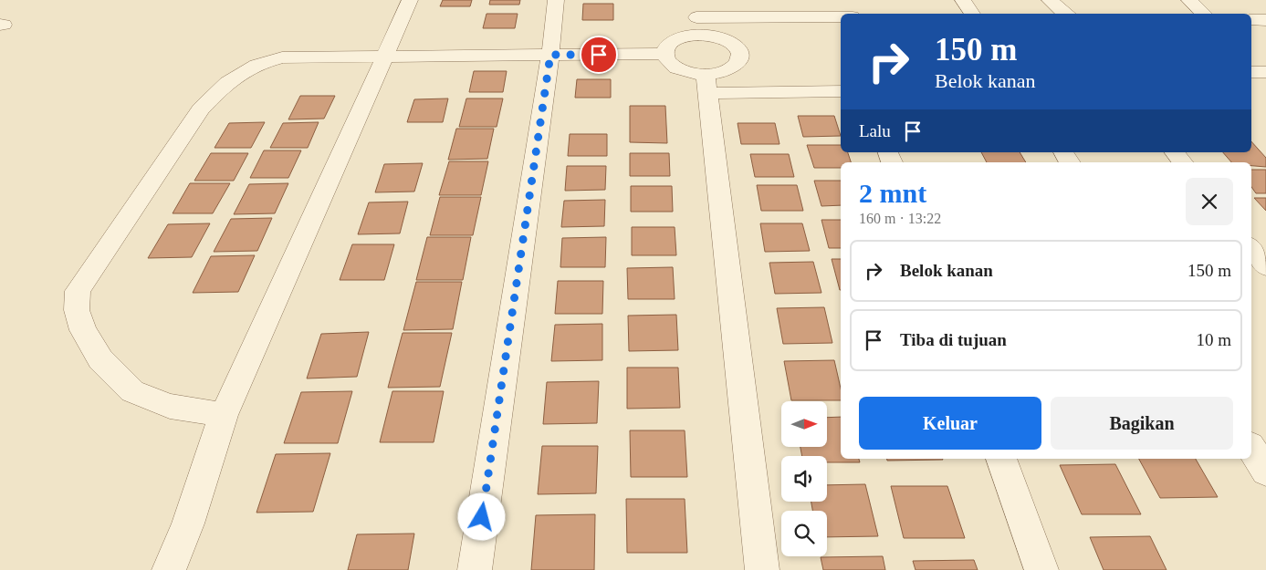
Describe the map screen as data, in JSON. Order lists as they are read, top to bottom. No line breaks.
{"north":"right","page":{"turn":["150 m","Belok kanan"],"then":"Lalu","heading":["2 mnt","160 m · 13:22"],"list":[{"name":"Belok kanan","value":"150 m"},{"name":"Tiba di tujuan","value":"10 m"}],"buttons":["Keluar","Bagikan"]}}
